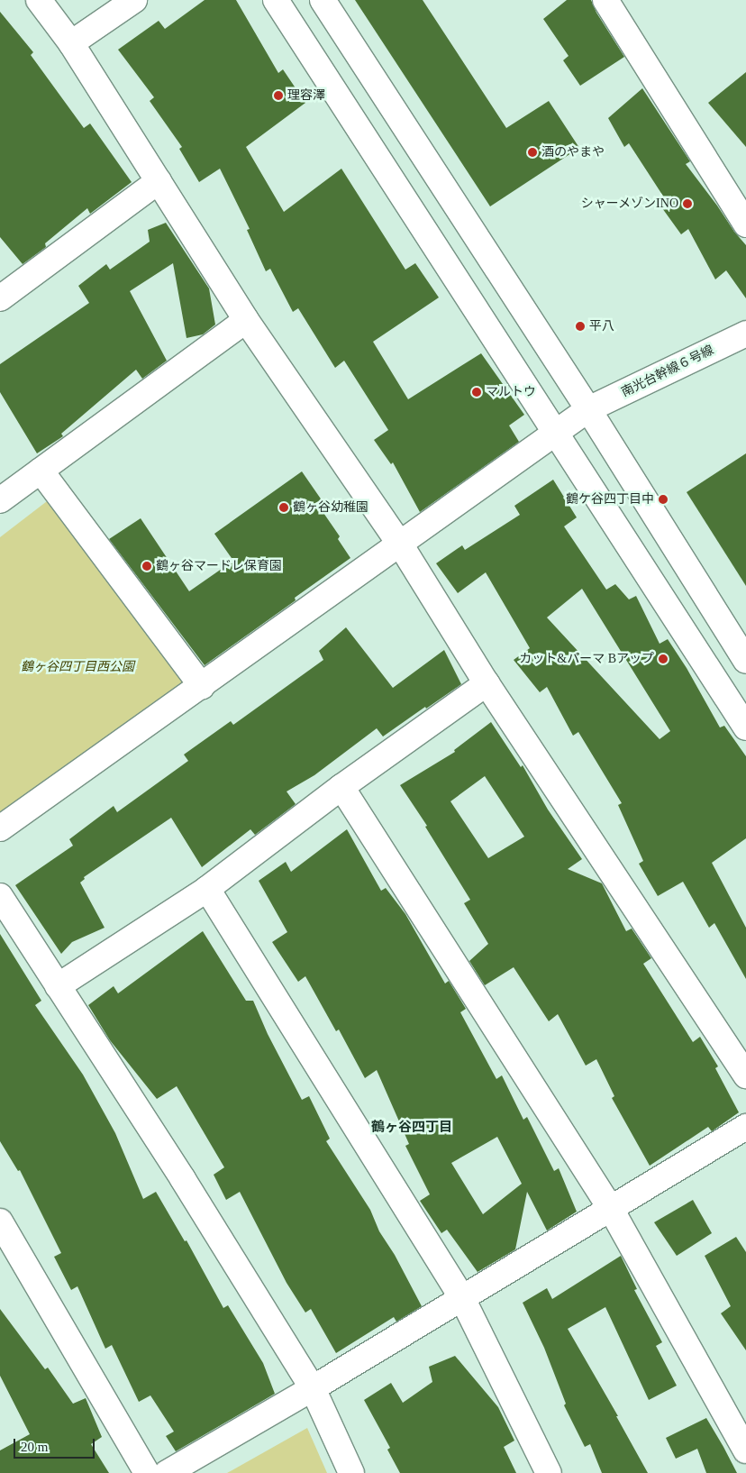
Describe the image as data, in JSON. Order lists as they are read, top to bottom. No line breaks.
{"streets":{"street":["南光台幹線６号線"]},"districts":["鶴ヶ谷四丁目"],"parks":["鶴ヶ谷四丁目西公園"],"places":["理容澤","酒のやまや","シャーメゾンINO","平八","マルトウ","鶴ケ谷四丁目中","鶴ヶ谷幼稚園","鶴ヶ谷マードレ保育園","カット&パーマ Bアップ"],"scale_bar":"20 m"}
